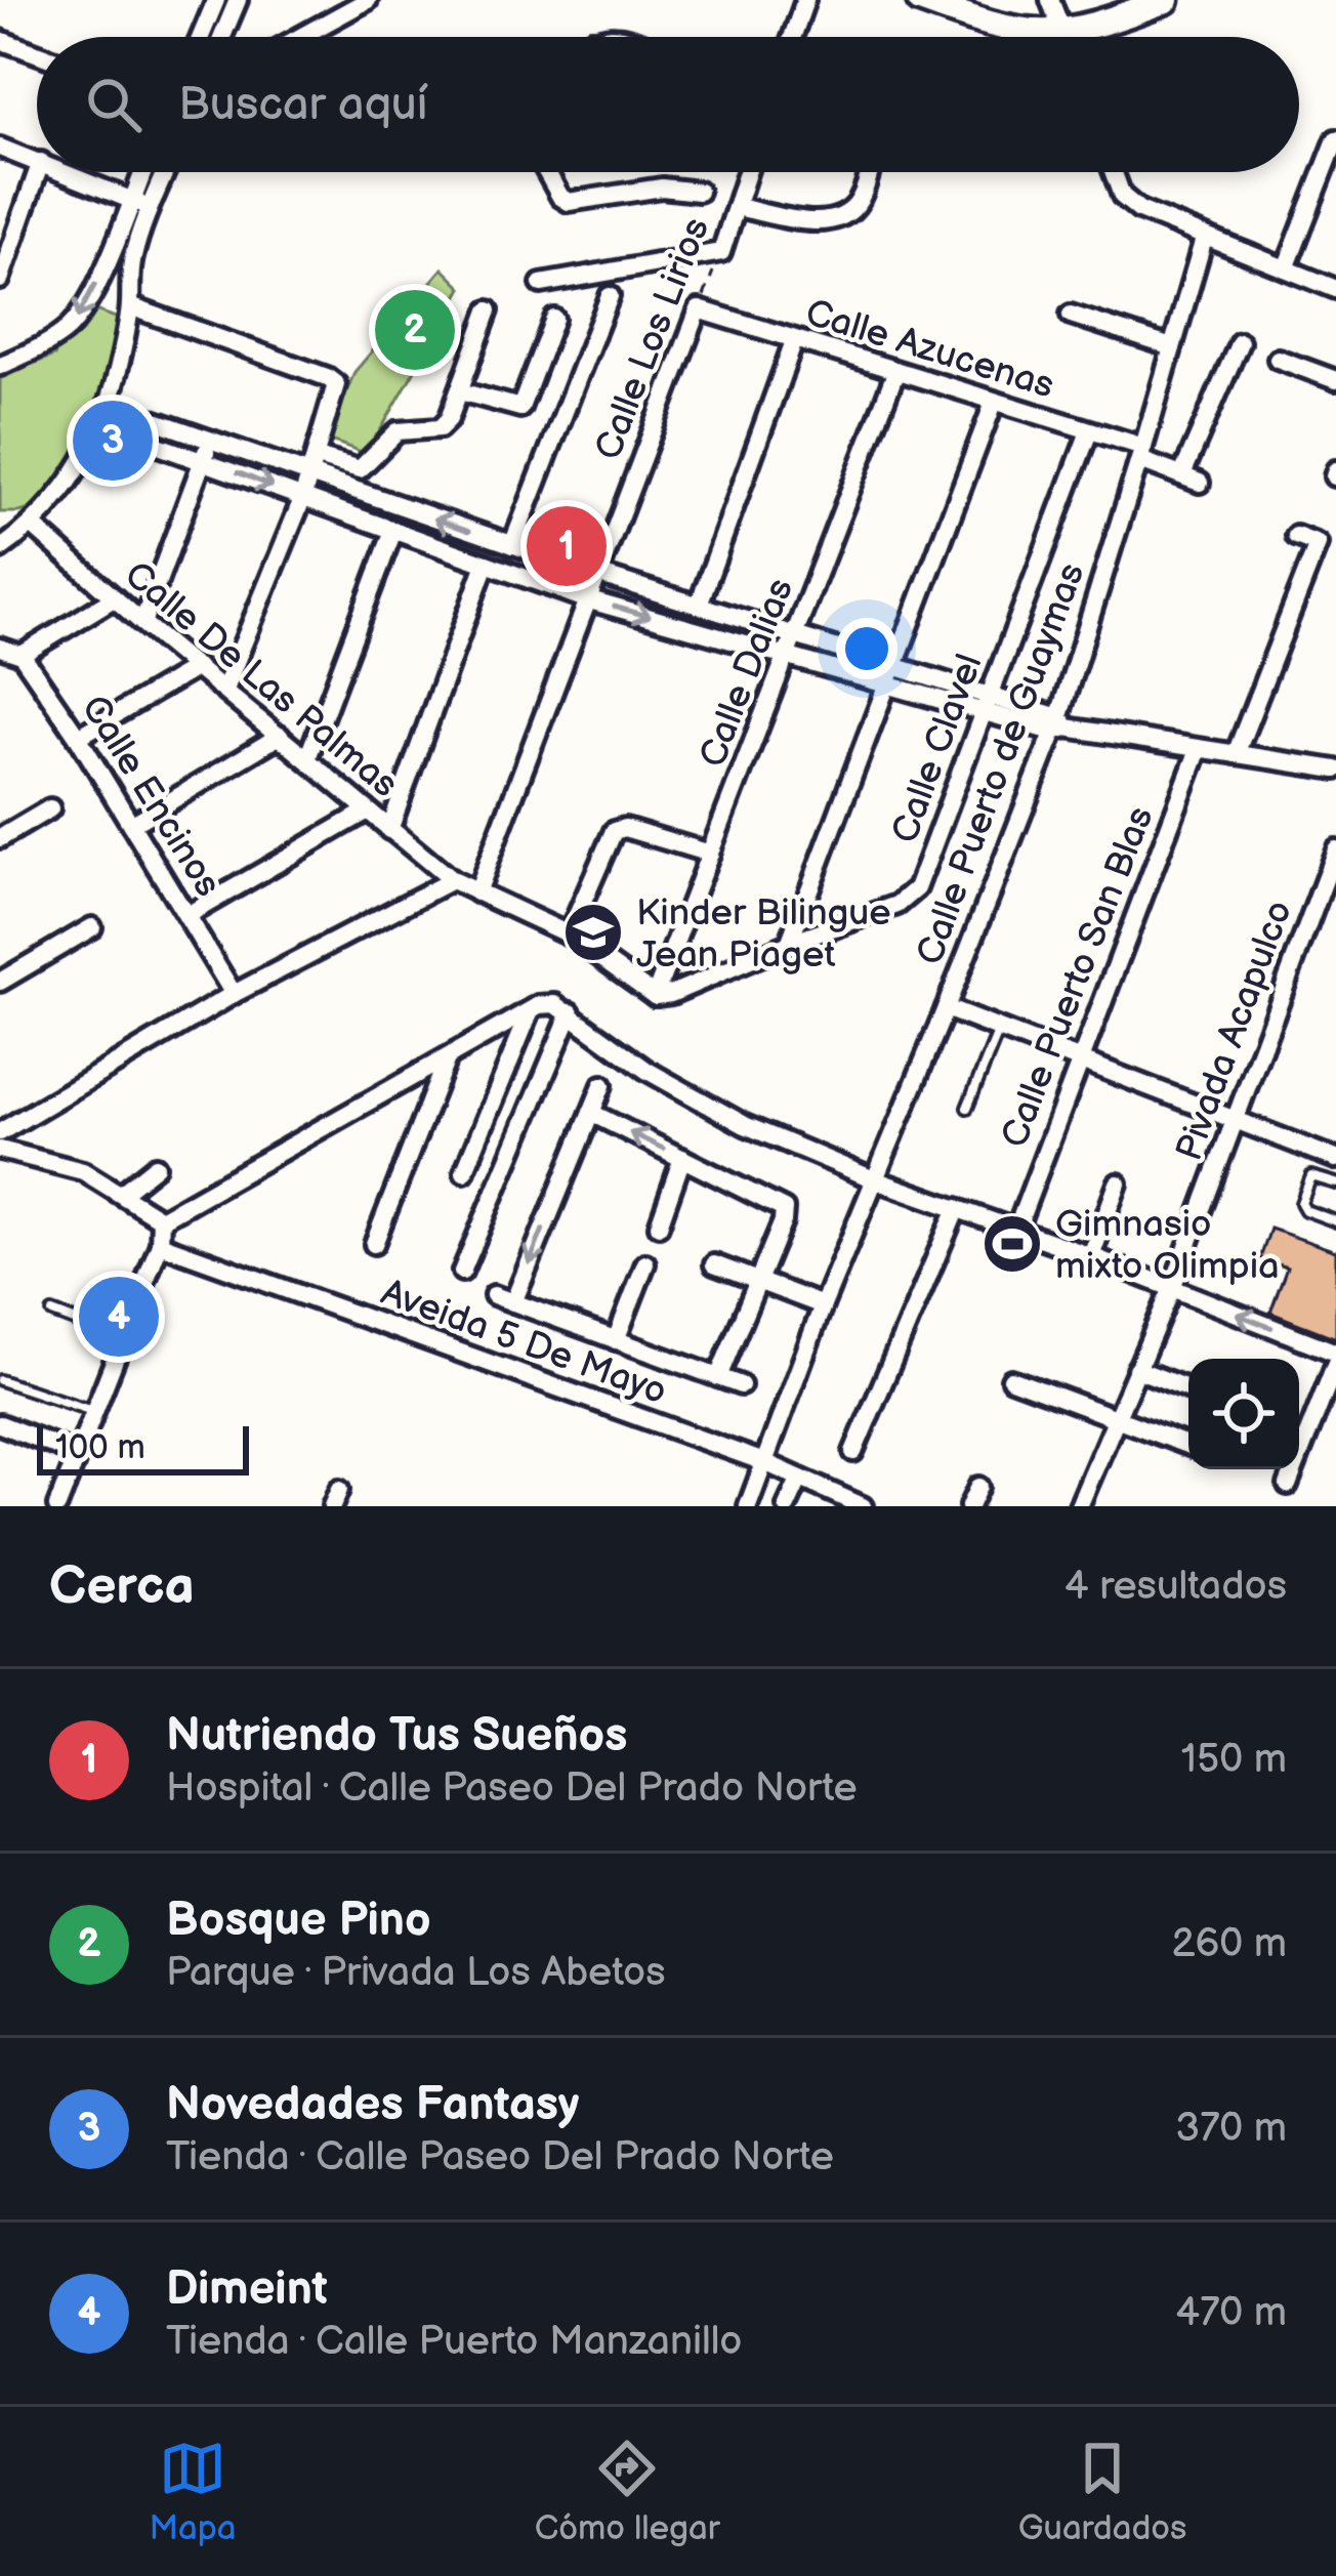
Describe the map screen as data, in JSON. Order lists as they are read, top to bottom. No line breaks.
{"streets":{"street":["Calle Los Lirios","Calle Azucenas","Calle Dalias","Calle De Las Palmas","Calle Clavel","Calle Puerto de Guaymas","Calle Encinos","Calle Puerto San Blas","Pivada Acapulco","Aveida 5 De Mayo"]},"crossings":[["Calle Los Lirios","Calle Azucenas"],["Calle Los Lirios","Calle De Las Palmas"],["Calle Azucenas","Calle Dalias"],["Calle Azucenas","Calle Clavel"],["Calle Azucenas","Calle Puerto de Guaymas"],["Calle Dalias","Calle De Las Palmas"],["Calle Dalias","Calle Clavel"],["Calle De Las Palmas","Calle Clavel"],["Calle Puerto de Guaymas","Aveida 5 De Mayo"]],"places":{"school or university":["Kinder Bilingue Jean Piaget"],"sports":["Gimnasio mixto Olimpia"]},"scale_bar":"100 m","page":{"search":"Buscar aquí","pins":["2","3","1","4"],"scale":"100 m","heading":["Cerca","4 resultados"],"list":[{"mark":"1","name":"Nutriendo Tus Sueños","note":"Hospital · Calle Paseo Del Prado Norte","value":"150 m"},{"mark":"2","name":"Bosque Pino","note":"Parque · Privada Los Abetos","value":"260 m"},{"mark":"3","name":"Novedades Fantasy","note":"Tienda · Calle Paseo Del Prado Norte","value":"370 m"},{"mark":"4","name":"Dimeint","note":"Tienda · Calle Puerto Manzanillo","value":"470 m"}],"nav":["Mapa","Cómo llegar","Guardados"]}}
